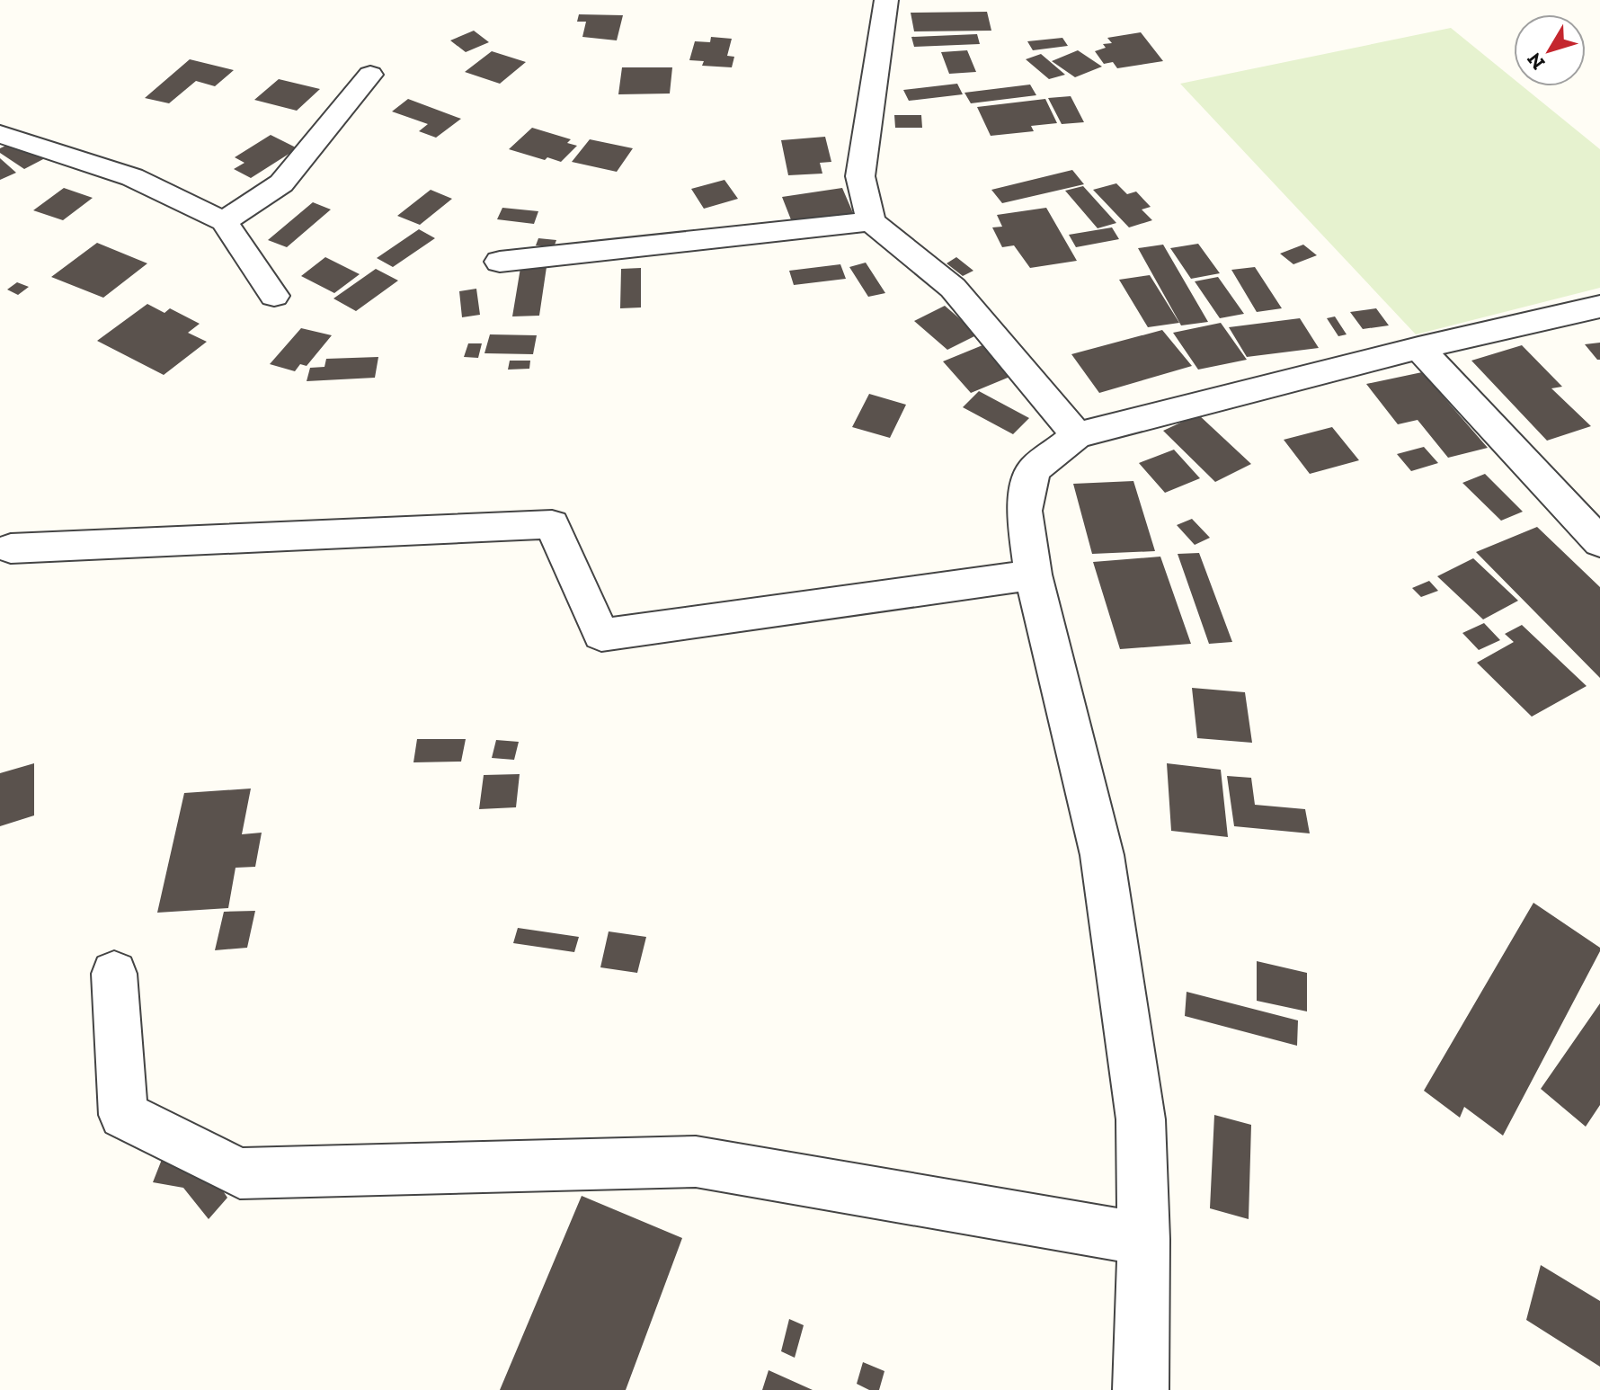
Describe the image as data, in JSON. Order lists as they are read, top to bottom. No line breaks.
{"north":"bottom left"}
